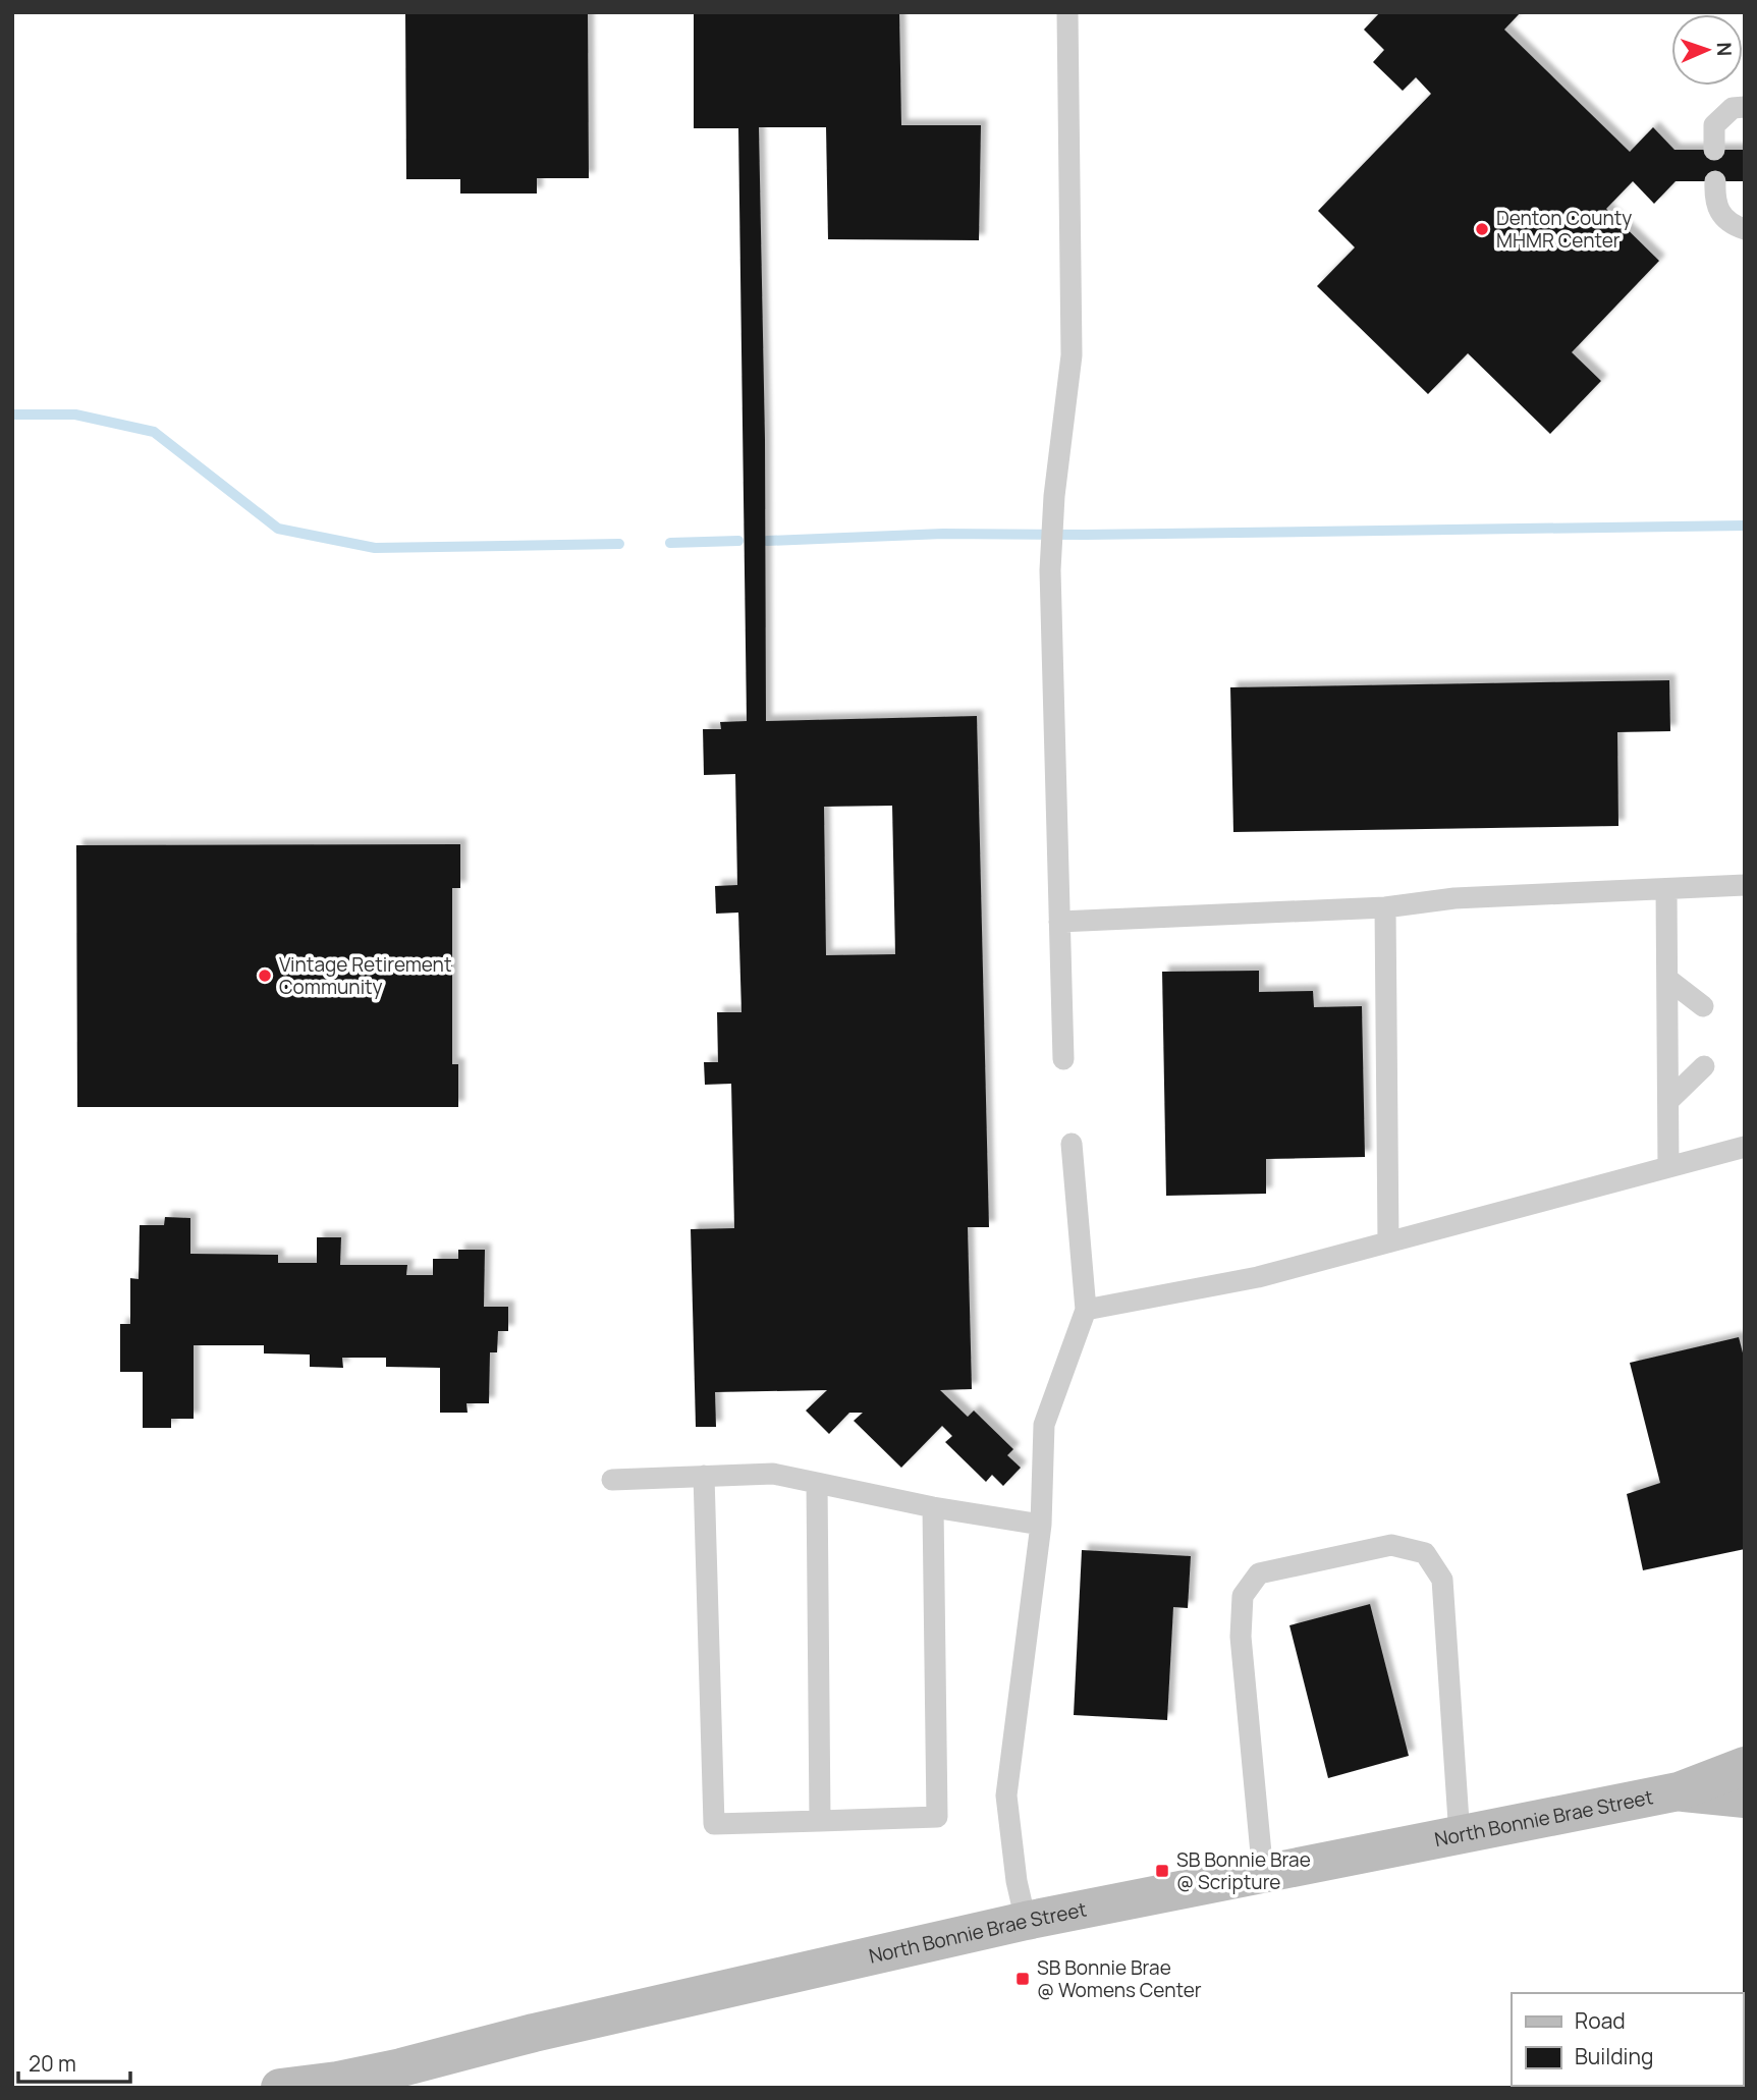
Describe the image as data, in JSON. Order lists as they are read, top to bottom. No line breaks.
{"streets":{"main road":["North Bonnie Brae Street"]},"places":{"other":["Denton County MHMR Center","Vintage Retirement Community"],"transit":["SB Bonnie Brae @ Scripture","SB Bonnie Brae @ Womens Center"]},"legend":["Road","Building"],"scale_bar":"20 m","north":"right"}
